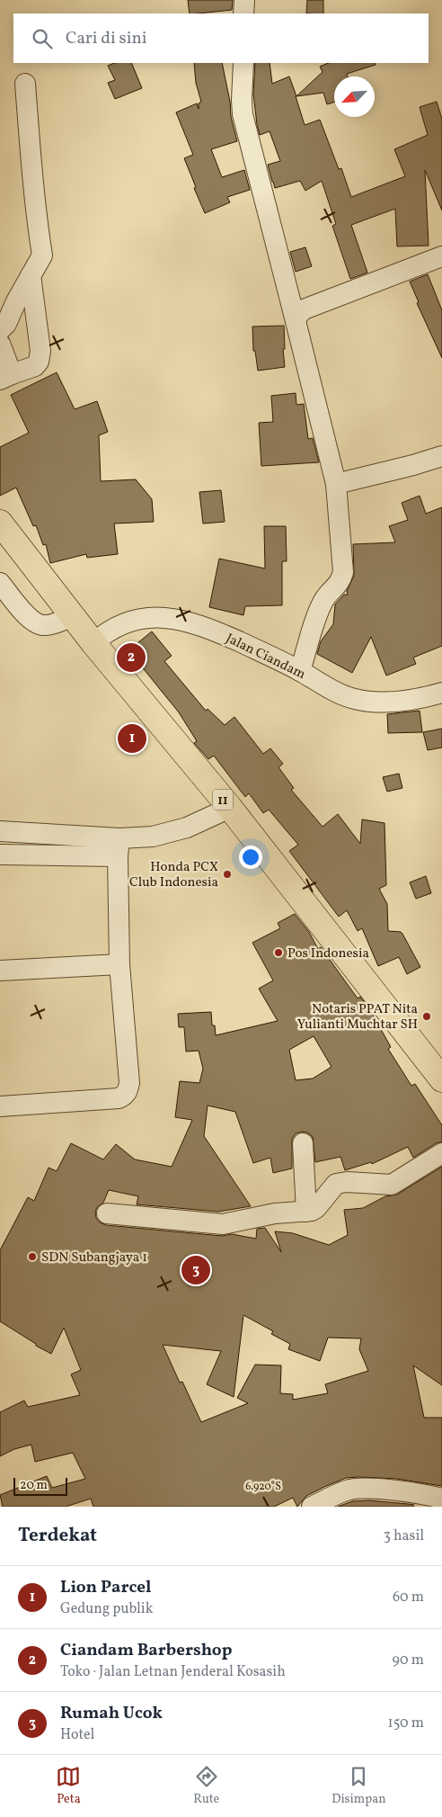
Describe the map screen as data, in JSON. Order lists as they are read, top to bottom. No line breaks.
{"streets":{"highway":["11"],"street":["Jalan Ciandam"]},"crossings":[["Jalan Ciandam","11"]],"places":["Honda PCX Club Indonesia","Pos Indonesia","Notaris PPAT Nita Yulianti Muchtar SH","SDN Subangjaya 1"],"scale_bar":"20 m","north":"bottom left","page":{"search":"Cari di sini","pins":["2","1","3"],"scale":"20 m","heading":["Terdekat","3 hasil"],"list":[{"mark":"1","name":"Lion Parcel","note":"Gedung publik","value":"60 m"},{"mark":"2","name":"Ciandam Barbershop","note":"Toko · Jalan Letnan Jenderal Kosasih","value":"90 m"},{"mark":"3","name":"Rumah Ucok","note":"Hotel","value":"150 m"}],"nav":["Peta","Rute","Disimpan"]},"coordinates":["6.920°S"]}
